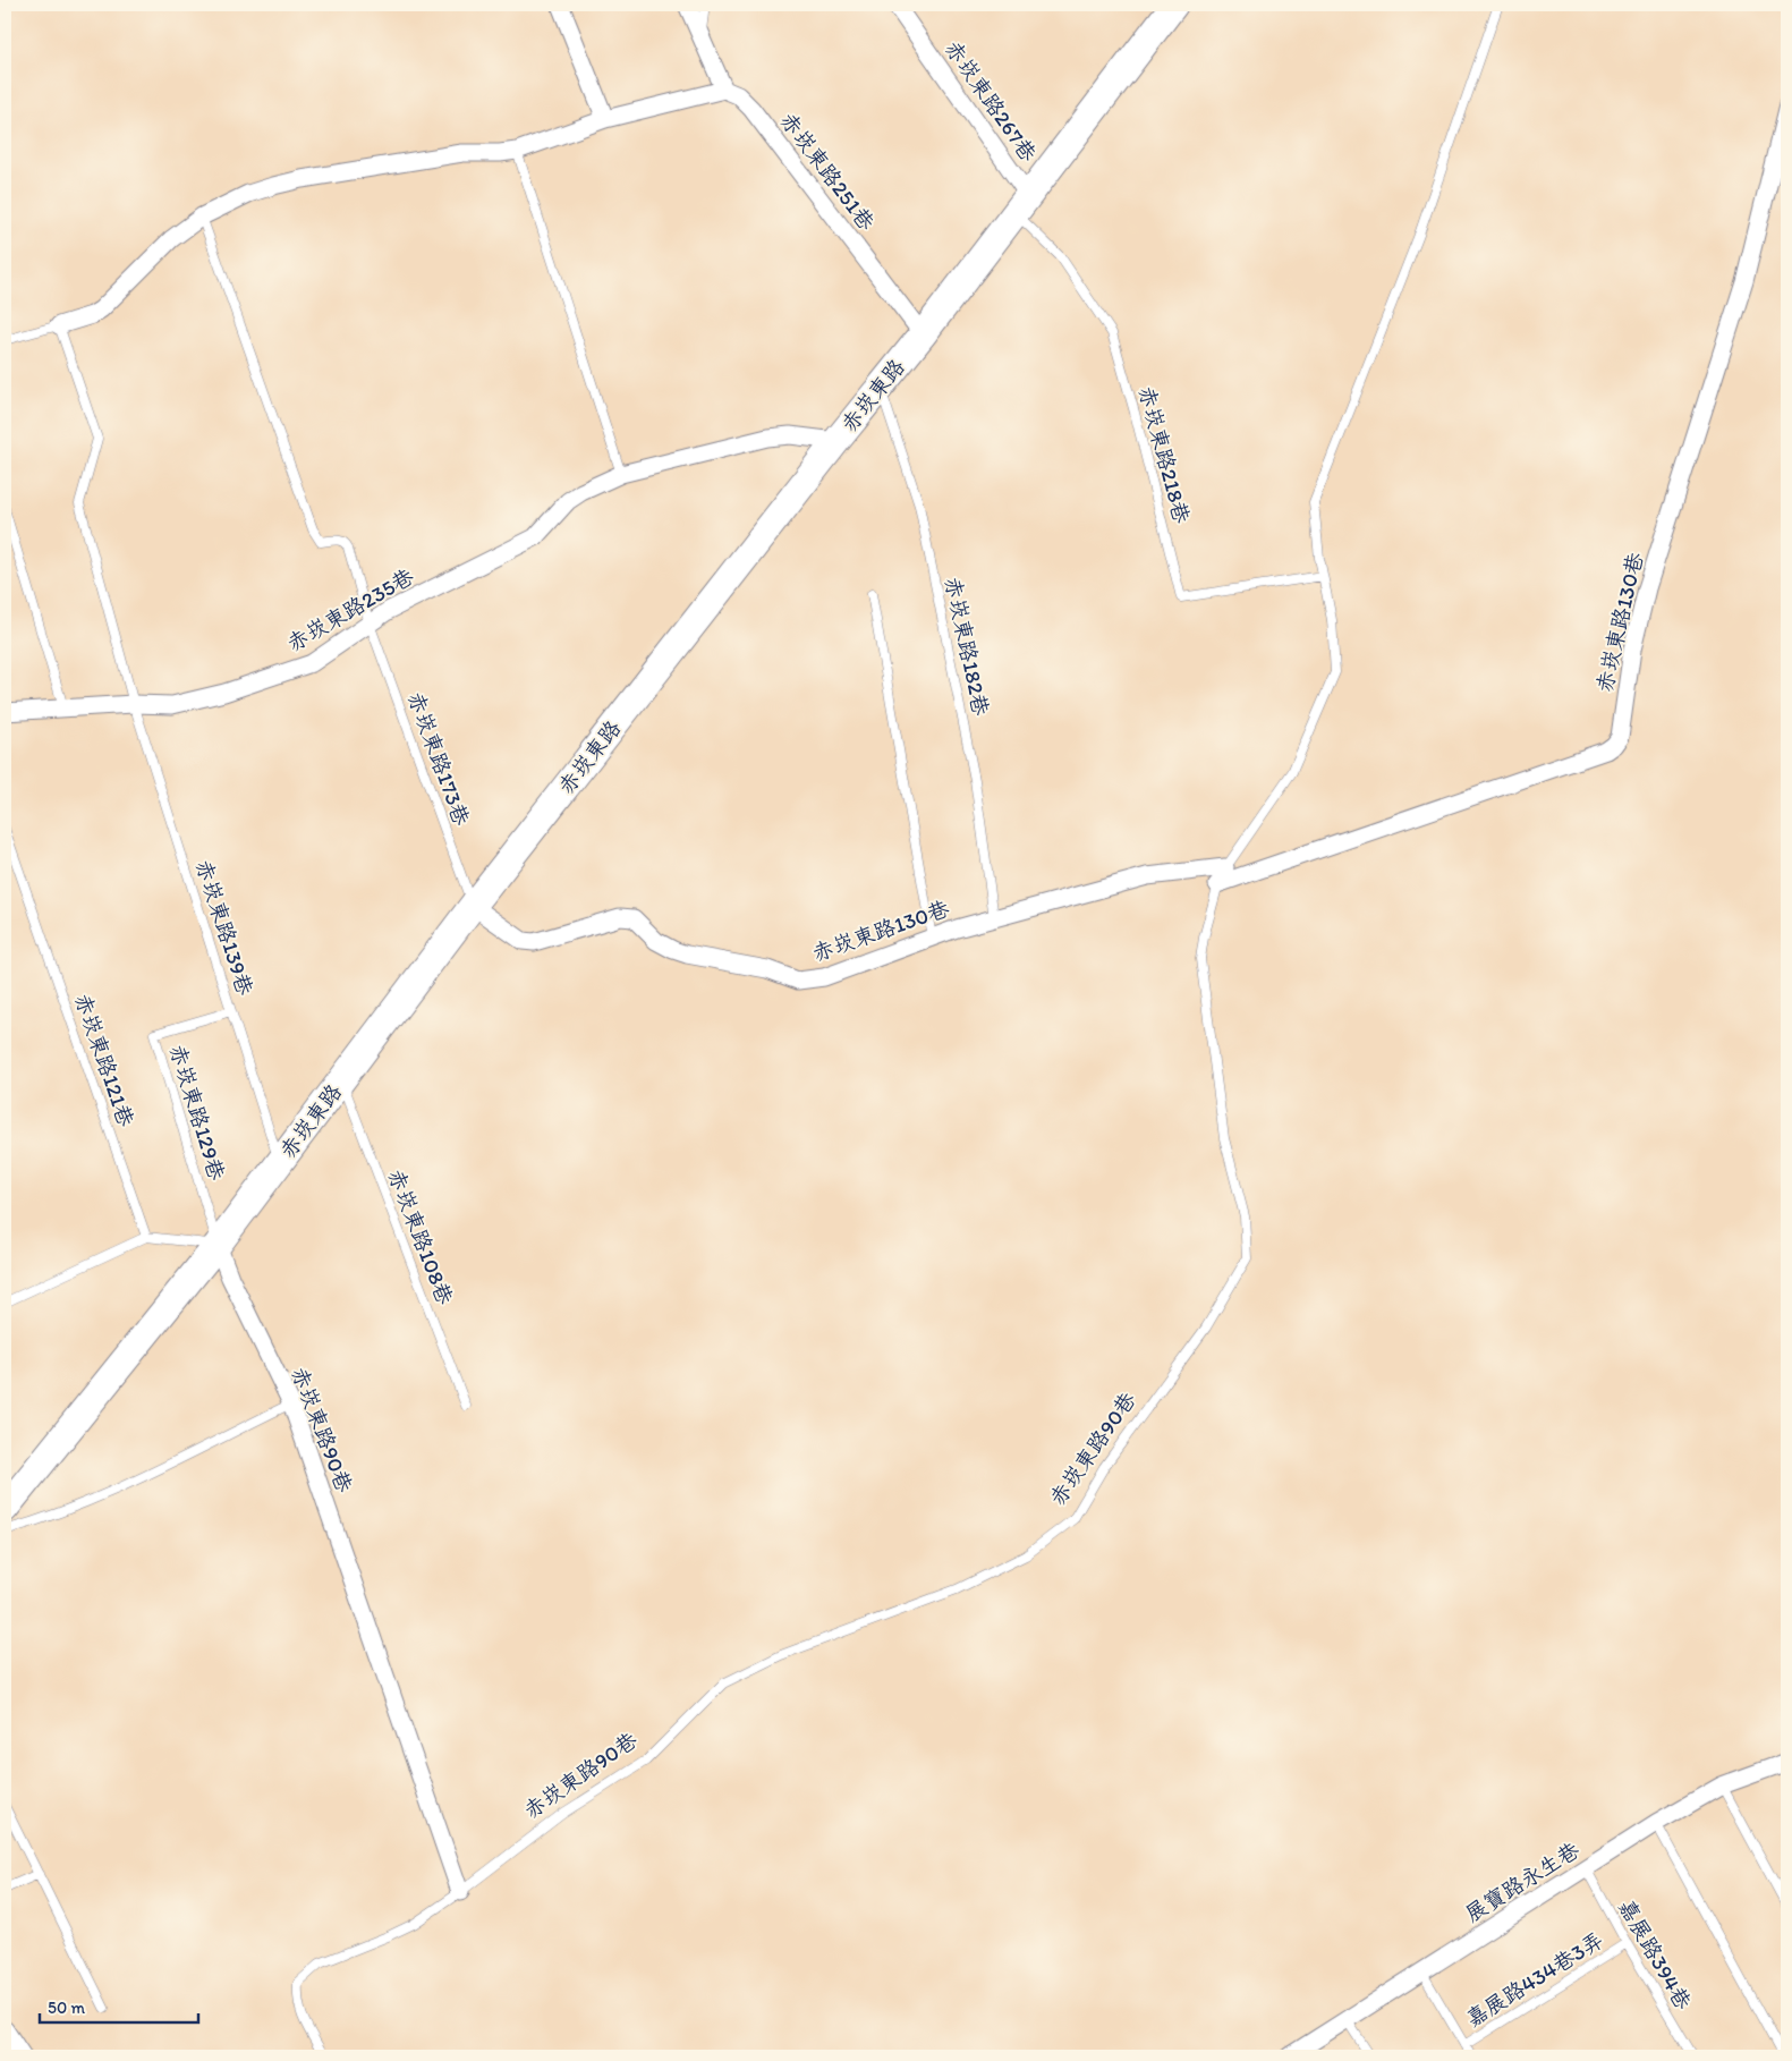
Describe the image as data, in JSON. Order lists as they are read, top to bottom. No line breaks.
{"streets":{"main road":["赤崁東路"],"street":["赤崁東路267巷","赤崁東路251巷","赤崁東路235巷","赤崁東路130巷","赤崁東路90巷","展寶路永生巷"],"lane":["赤崁東路218巷","赤崁東路182巷","赤崁東路173巷","赤崁東路139巷","赤崁東路121巷","赤崁東路129巷","赤崁東路108巷","嘉展路394巷","嘉展路434巷3弄"]},"crossings":[["赤崁東路267巷","赤崁東路"],["赤崁東路267巷","赤崁東路218巷"],["赤崁東路251巷","赤崁東路"],["赤崁東路","赤崁東路218巷"],["赤崁東路","赤崁東路235巷"],["赤崁東路","赤崁東路130巷"],["赤崁東路","赤崁東路182巷"],["赤崁東路","赤崁東路173巷"],["赤崁東路","赤崁東路139巷"],["赤崁東路","赤崁東路129巷"],["赤崁東路","赤崁東路108巷"],["赤崁東路","赤崁東路90巷"],["赤崁東路218巷","赤崁東路90巷"],["赤崁東路235巷","赤崁東路173巷"],["赤崁東路235巷","赤崁東路139巷"],["赤崁東路130巷","赤崁東路182巷"],["赤崁東路130巷","赤崁東路173巷"],["赤崁東路130巷","赤崁東路90巷"],["赤崁東路139巷","赤崁東路129巷"],["赤崁東路129巷","赤崁東路90巷"],["展寶路永生巷","嘉展路394巷"],["嘉展路394巷","嘉展路434巷3弄"]],"scale_bar":"50 m"}
